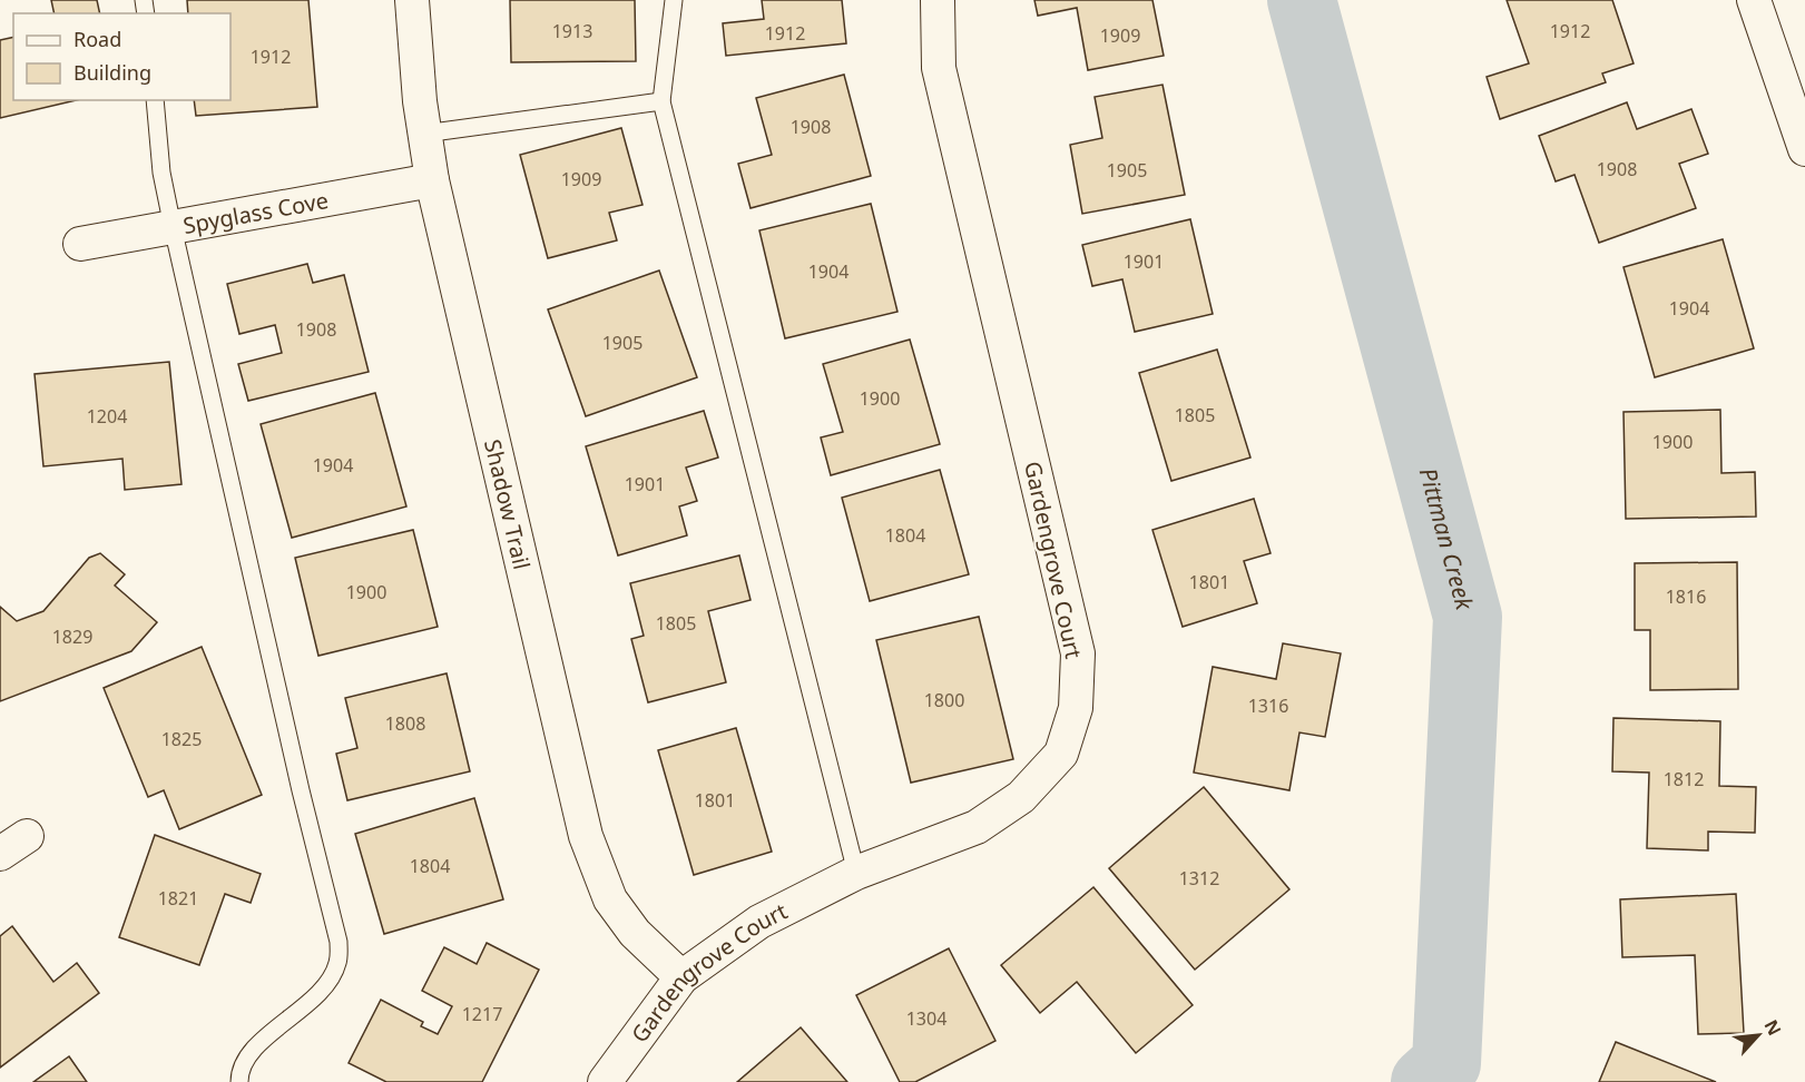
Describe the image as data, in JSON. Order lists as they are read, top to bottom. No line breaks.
{"streets":{"street":["Spyglass Cove","Shadow Trail","Gardengrove Court"]},"crossings":[["Spyglass Cove","Shadow Trail"],["Shadow Trail","Gardengrove Court"]],"water":["Pittman Creek"],"house_numbers":["1913","1912","1912","1909","1912","1908","1908","1905","1909","1901","1904","1904","1908","1905","1900","1805","1204","1900","1904","1901","1804","1801","1900","1816","1805","1829","1800","1316","1808","1825","1812","1801","1804","1312","1821","1217","1304"],"legend":["Road","Building"],"north":"top right"}
